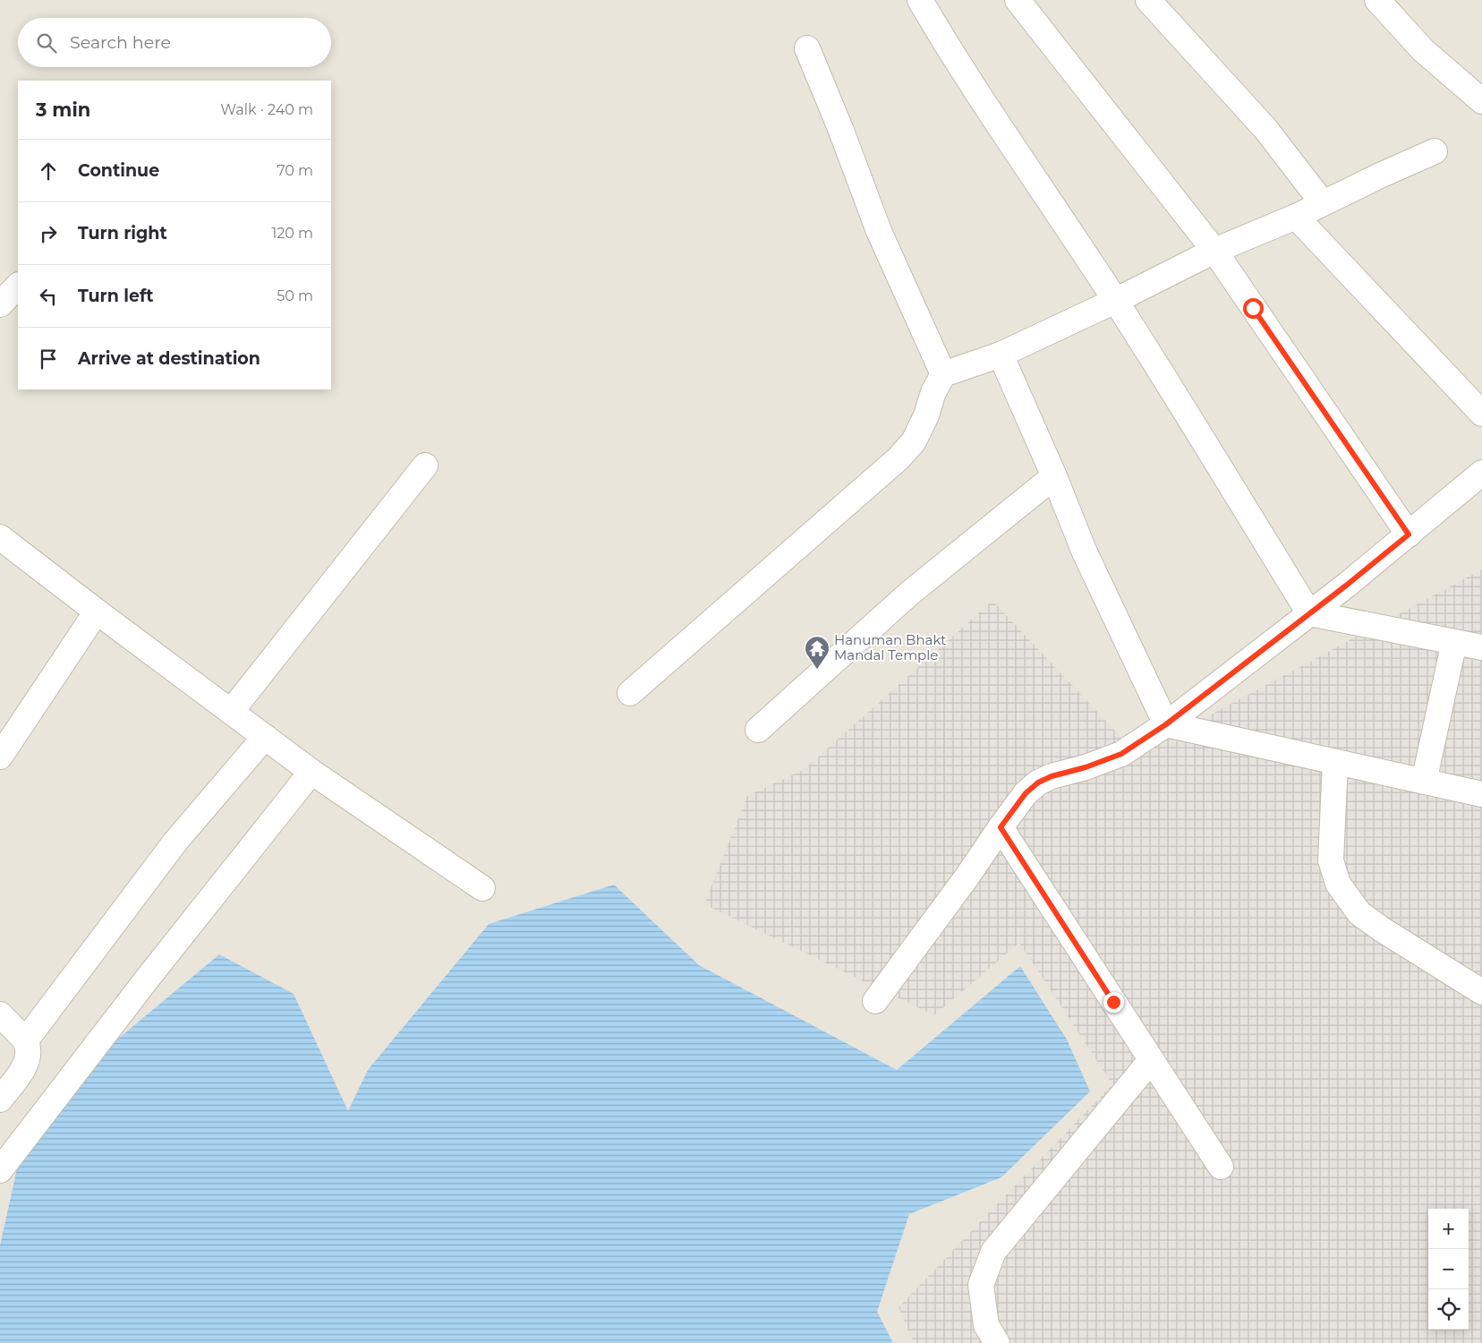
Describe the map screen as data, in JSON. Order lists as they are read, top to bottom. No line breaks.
{"places":{"temple":["Hanuman Bhakt Mandal Temple"]},"page":{"search":"Search here","heading":["3 min","Walk · 240 m"],"list":[["Continue","70 m"],["Turn right","120 m"],["Turn left","50 m"],"Arrive at destination"],"map_buttons":["+","−"]}}
